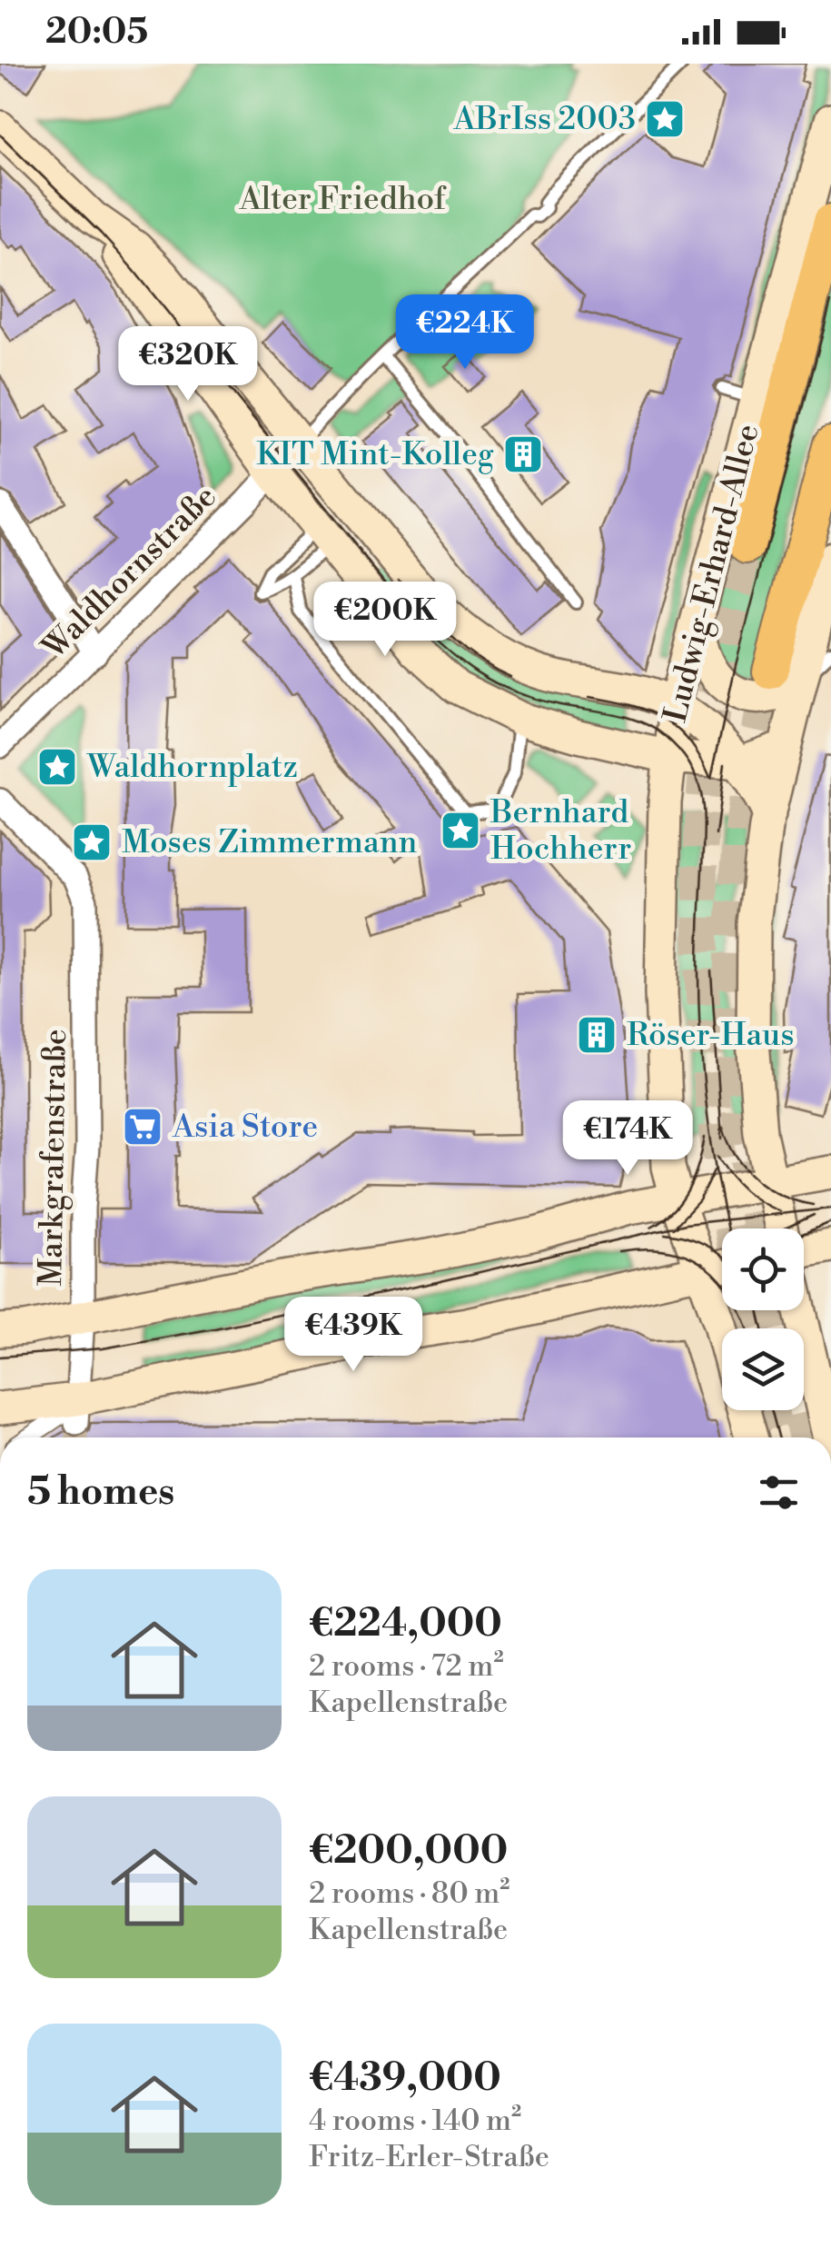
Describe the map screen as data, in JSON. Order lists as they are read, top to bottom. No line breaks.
{"streets":{"main road":["Ludwig-Erhard-Allee"],"street":["Waldhornstraße","Markgrafenstraße"]},"parks":["Alter Friedhof"],"places":{"place":["ABrIss 2003","Waldhornplatz","Bernhard Hochherr","Moses Zimmermann"],"building":["KIT Mint-Kolleg","Röser-Haus"],"supermarket":["Asia Store"]},"page":{"status":"20:05","price":["€224K","€320K","€200K","€174K","€439K"],"heading":"5 homes","list":[{"name":"€224,000","note":"2 rooms · 72 m² · Kapellenstraße"},{"name":"€200,000","note":"2 rooms · 80 m² · Kapellenstraße"},{"name":"€439,000","note":"4 rooms · 140 m² · Fritz-Erler-Straße"}]}}
